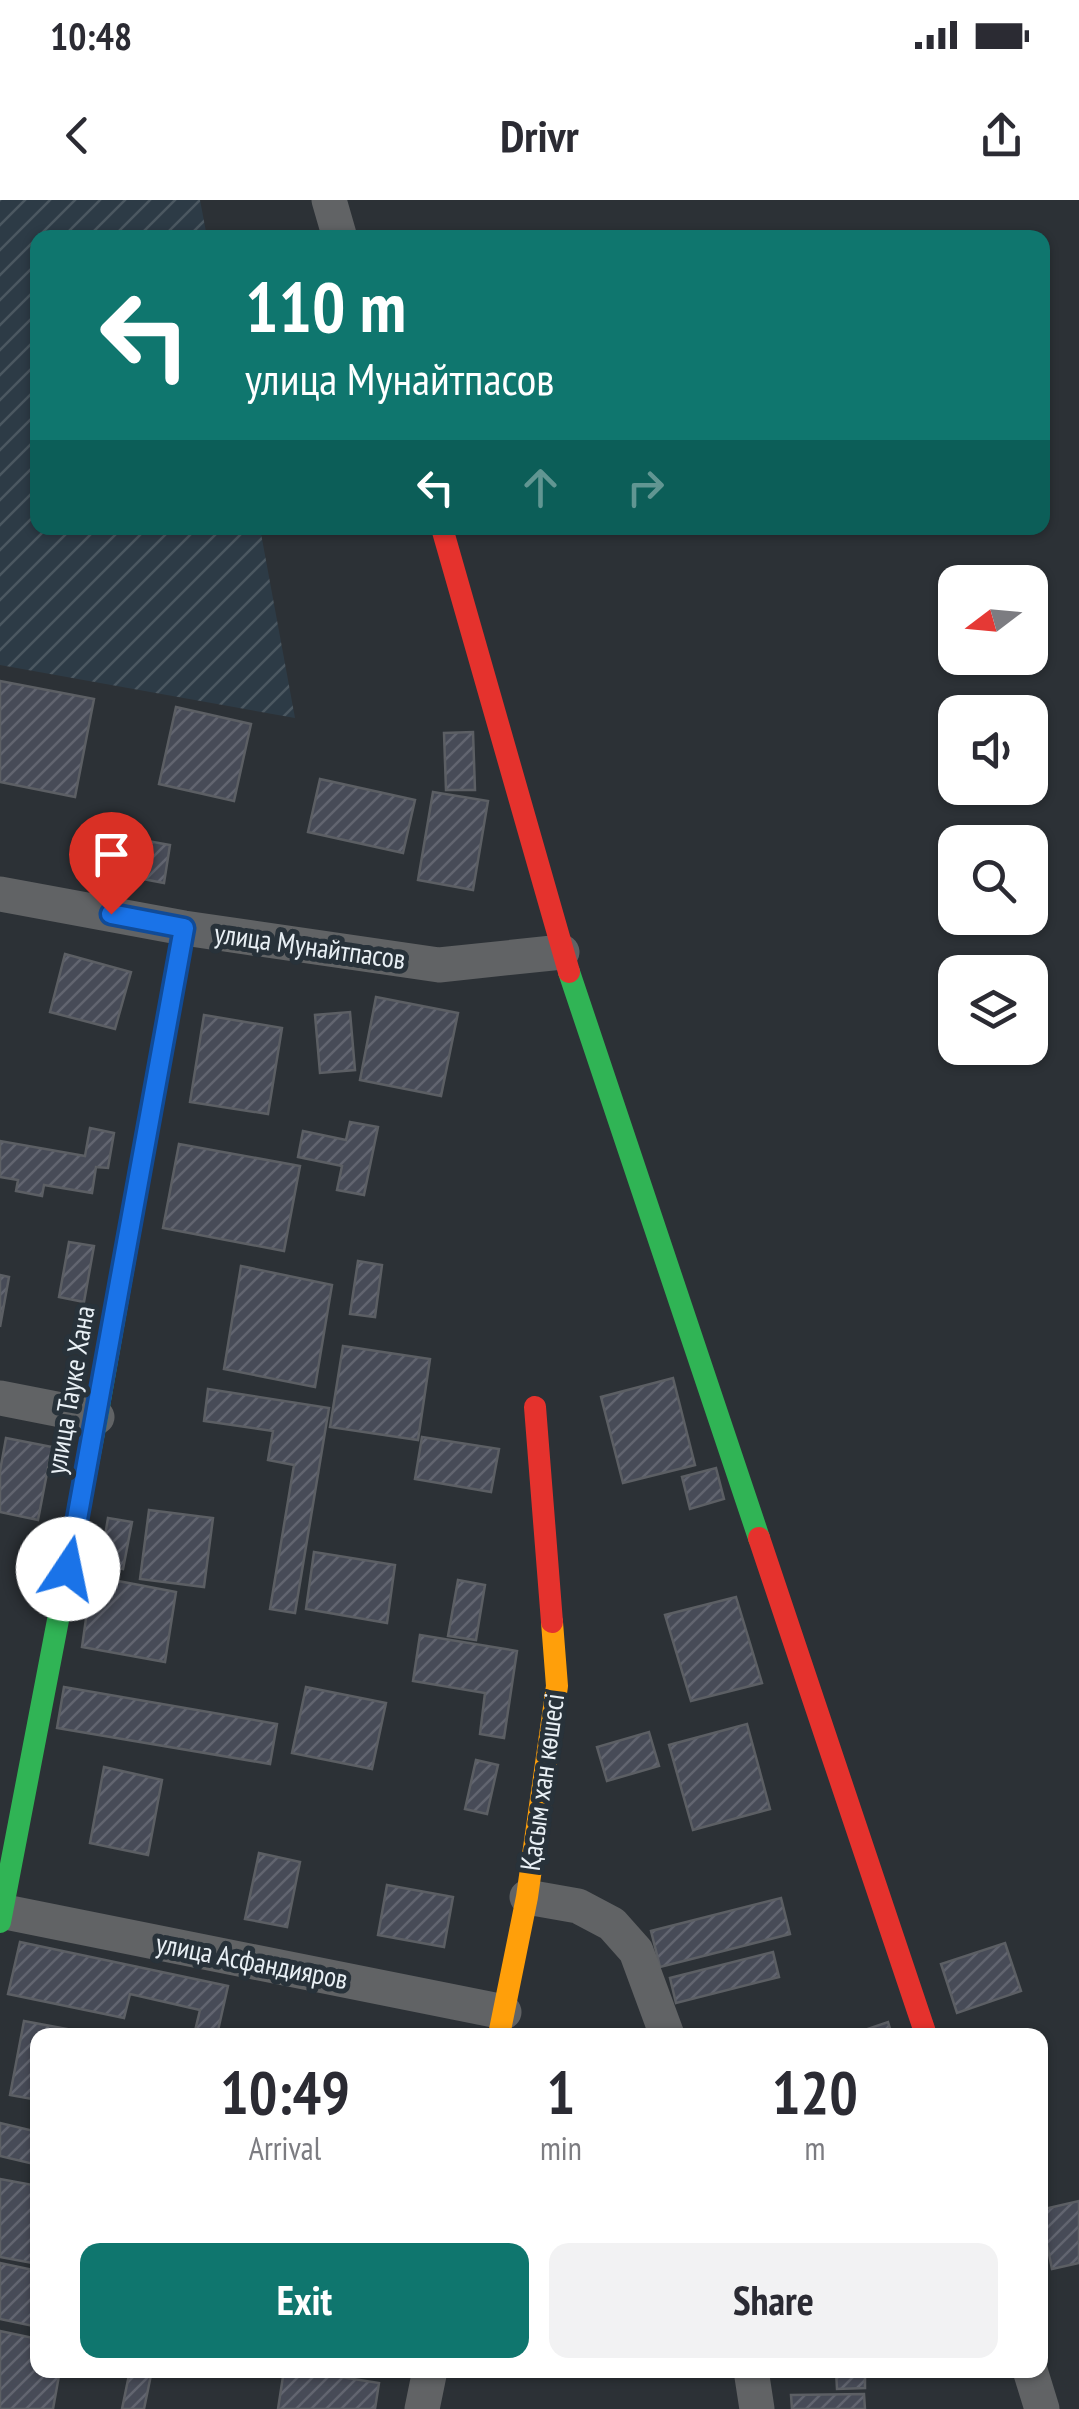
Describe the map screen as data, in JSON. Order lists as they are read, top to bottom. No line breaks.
{"streets":{"street":["улица Мунайтпасов","улица Тауке Хана","Қасым хан көшесі","улица Асфандияров"]},"crossings":[["улица Мунайтпасов","улица Тауке Хана"],["улица Тауке Хана","улица Асфандияров"],["Қасым хан көшесі","улица Асфандияров"]],"north":"left","page":{"status":"10:48","header":"Drivr","turn":["110 m","улица Мунайтпасов"],"eta":["10:49","Arrival","1","min","120","m"],"buttons":["Exit","Share"]}}
